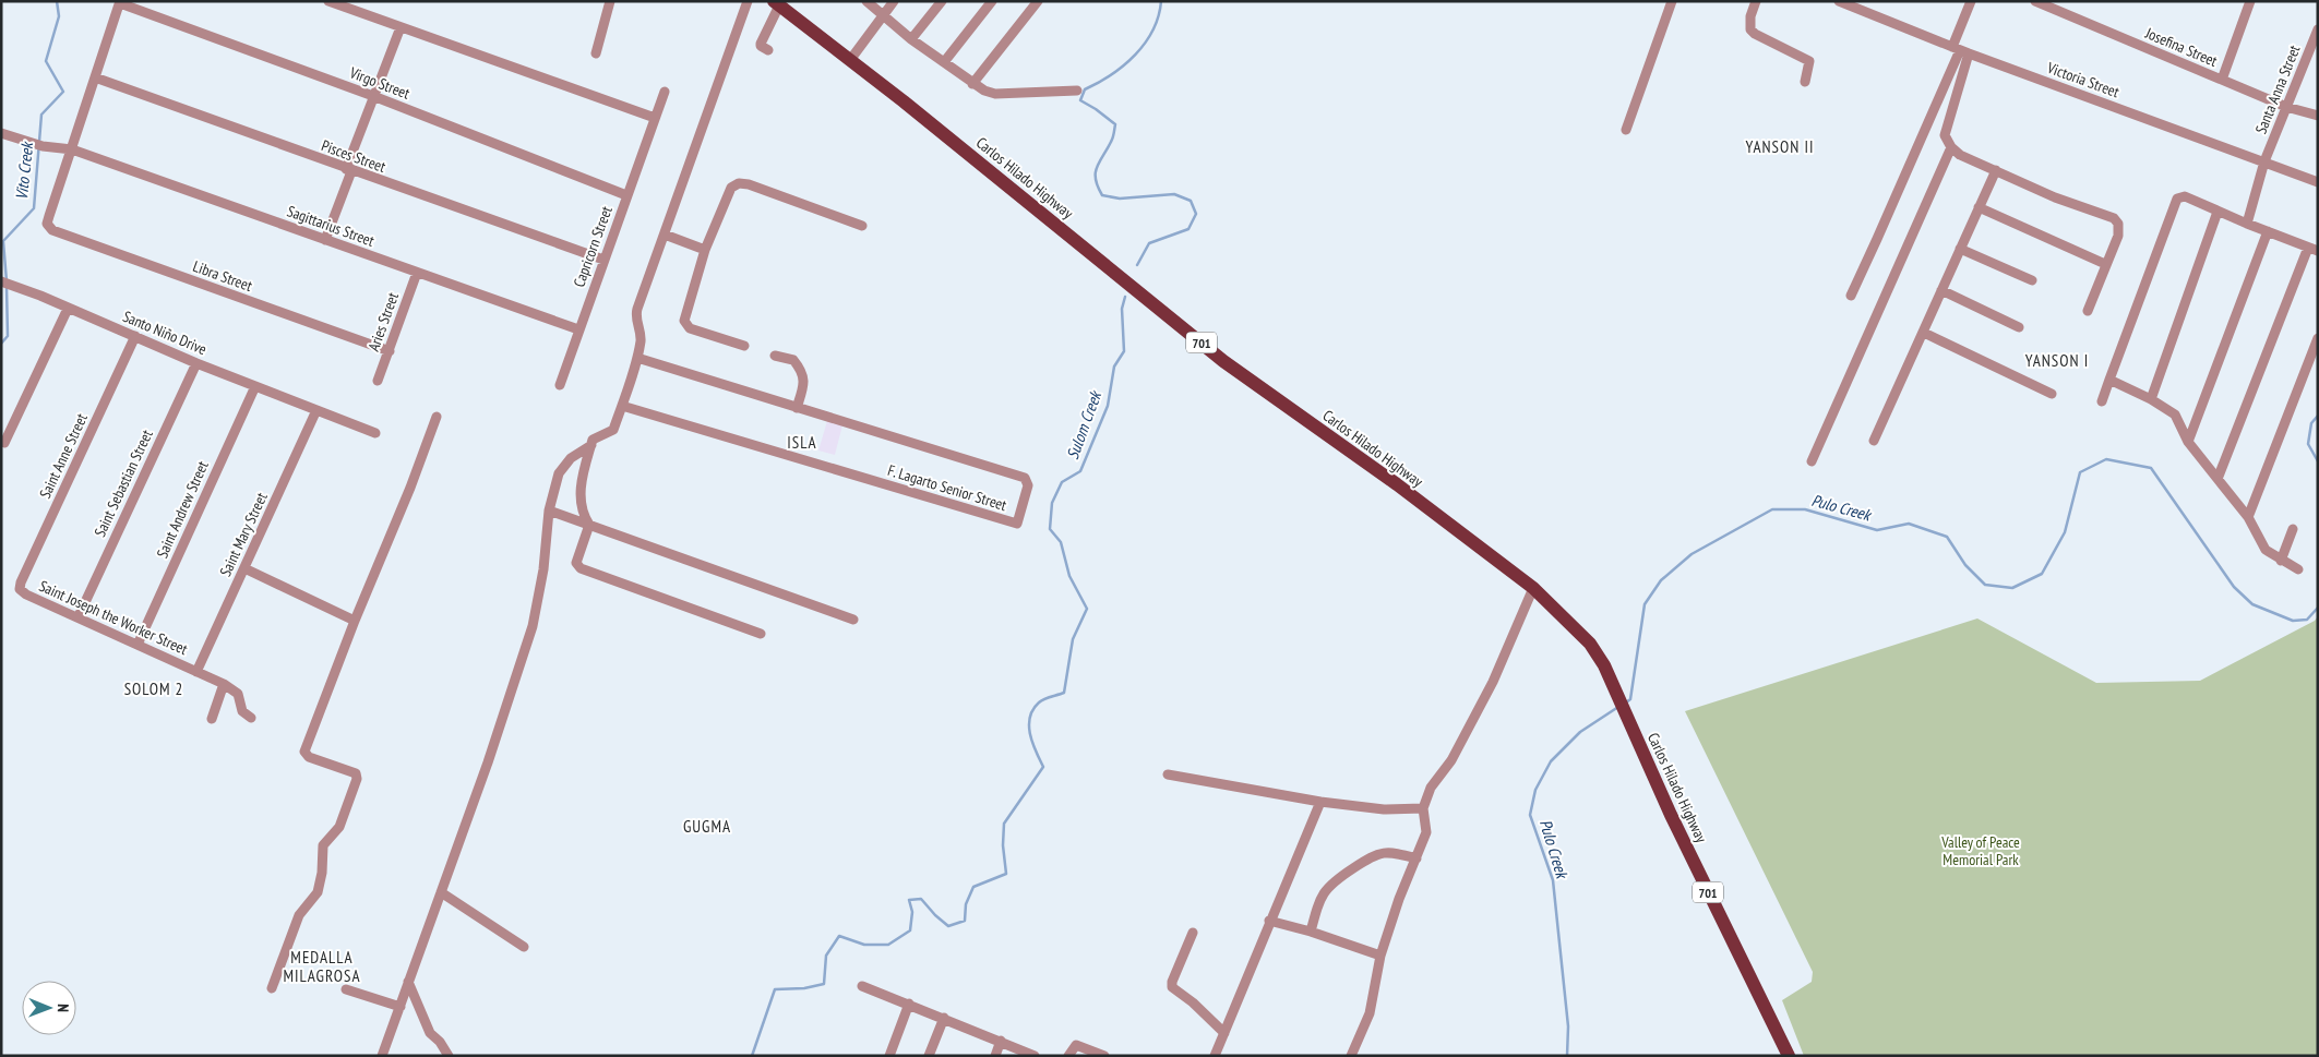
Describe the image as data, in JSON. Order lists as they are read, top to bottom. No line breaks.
{"streets":{"main road":["Carlos Hilado Highway","701"],"street":["Josefina Street","Victoria Street","Virgo Street","Santa Anna Street","Pisces Street","Sagittarius Street","Capricorn Street","Libra Street","Aries Street","Santo Niño Drive","Saint Anne Street","Saint Sebastian Street","F. Lagarto Senior Street","Saint Andrew Street","Saint Mary Street","Saint Joseph the Worker Street"]},"crossings":[["Josefina Street","Santa Anna Street"],["Victoria Street","Santa Anna Street"],["Virgo Street","Capricorn Street"],["Pisces Street","Capricorn Street"],["Sagittarius Street","Capricorn Street"],["Sagittarius Street","Libra Street"],["Sagittarius Street","Aries Street"],["Libra Street","Aries Street"],["Santo Niño Drive","Saint Anne Street"],["Santo Niño Drive","Saint Sebastian Street"],["Santo Niño Drive","Saint Andrew Street"],["Santo Niño Drive","Saint Mary Street"],["Saint Anne Street","Saint Joseph the Worker Street"],["Saint Sebastian Street","Saint Joseph the Worker Street"],["Saint Andrew Street","Saint Joseph the Worker Street"],["Saint Mary Street","Saint Joseph the Worker Street"]],"districts":["YANSON II","YANSON I","ISLA","SOLOM 2","GUGMA","MEDALLA MILAGROSA"],"water":["Vito Creek","Sulom Creek","Pulo Creek"],"parks":["Valley of Peace Memorial Park"],"north":"right"}
